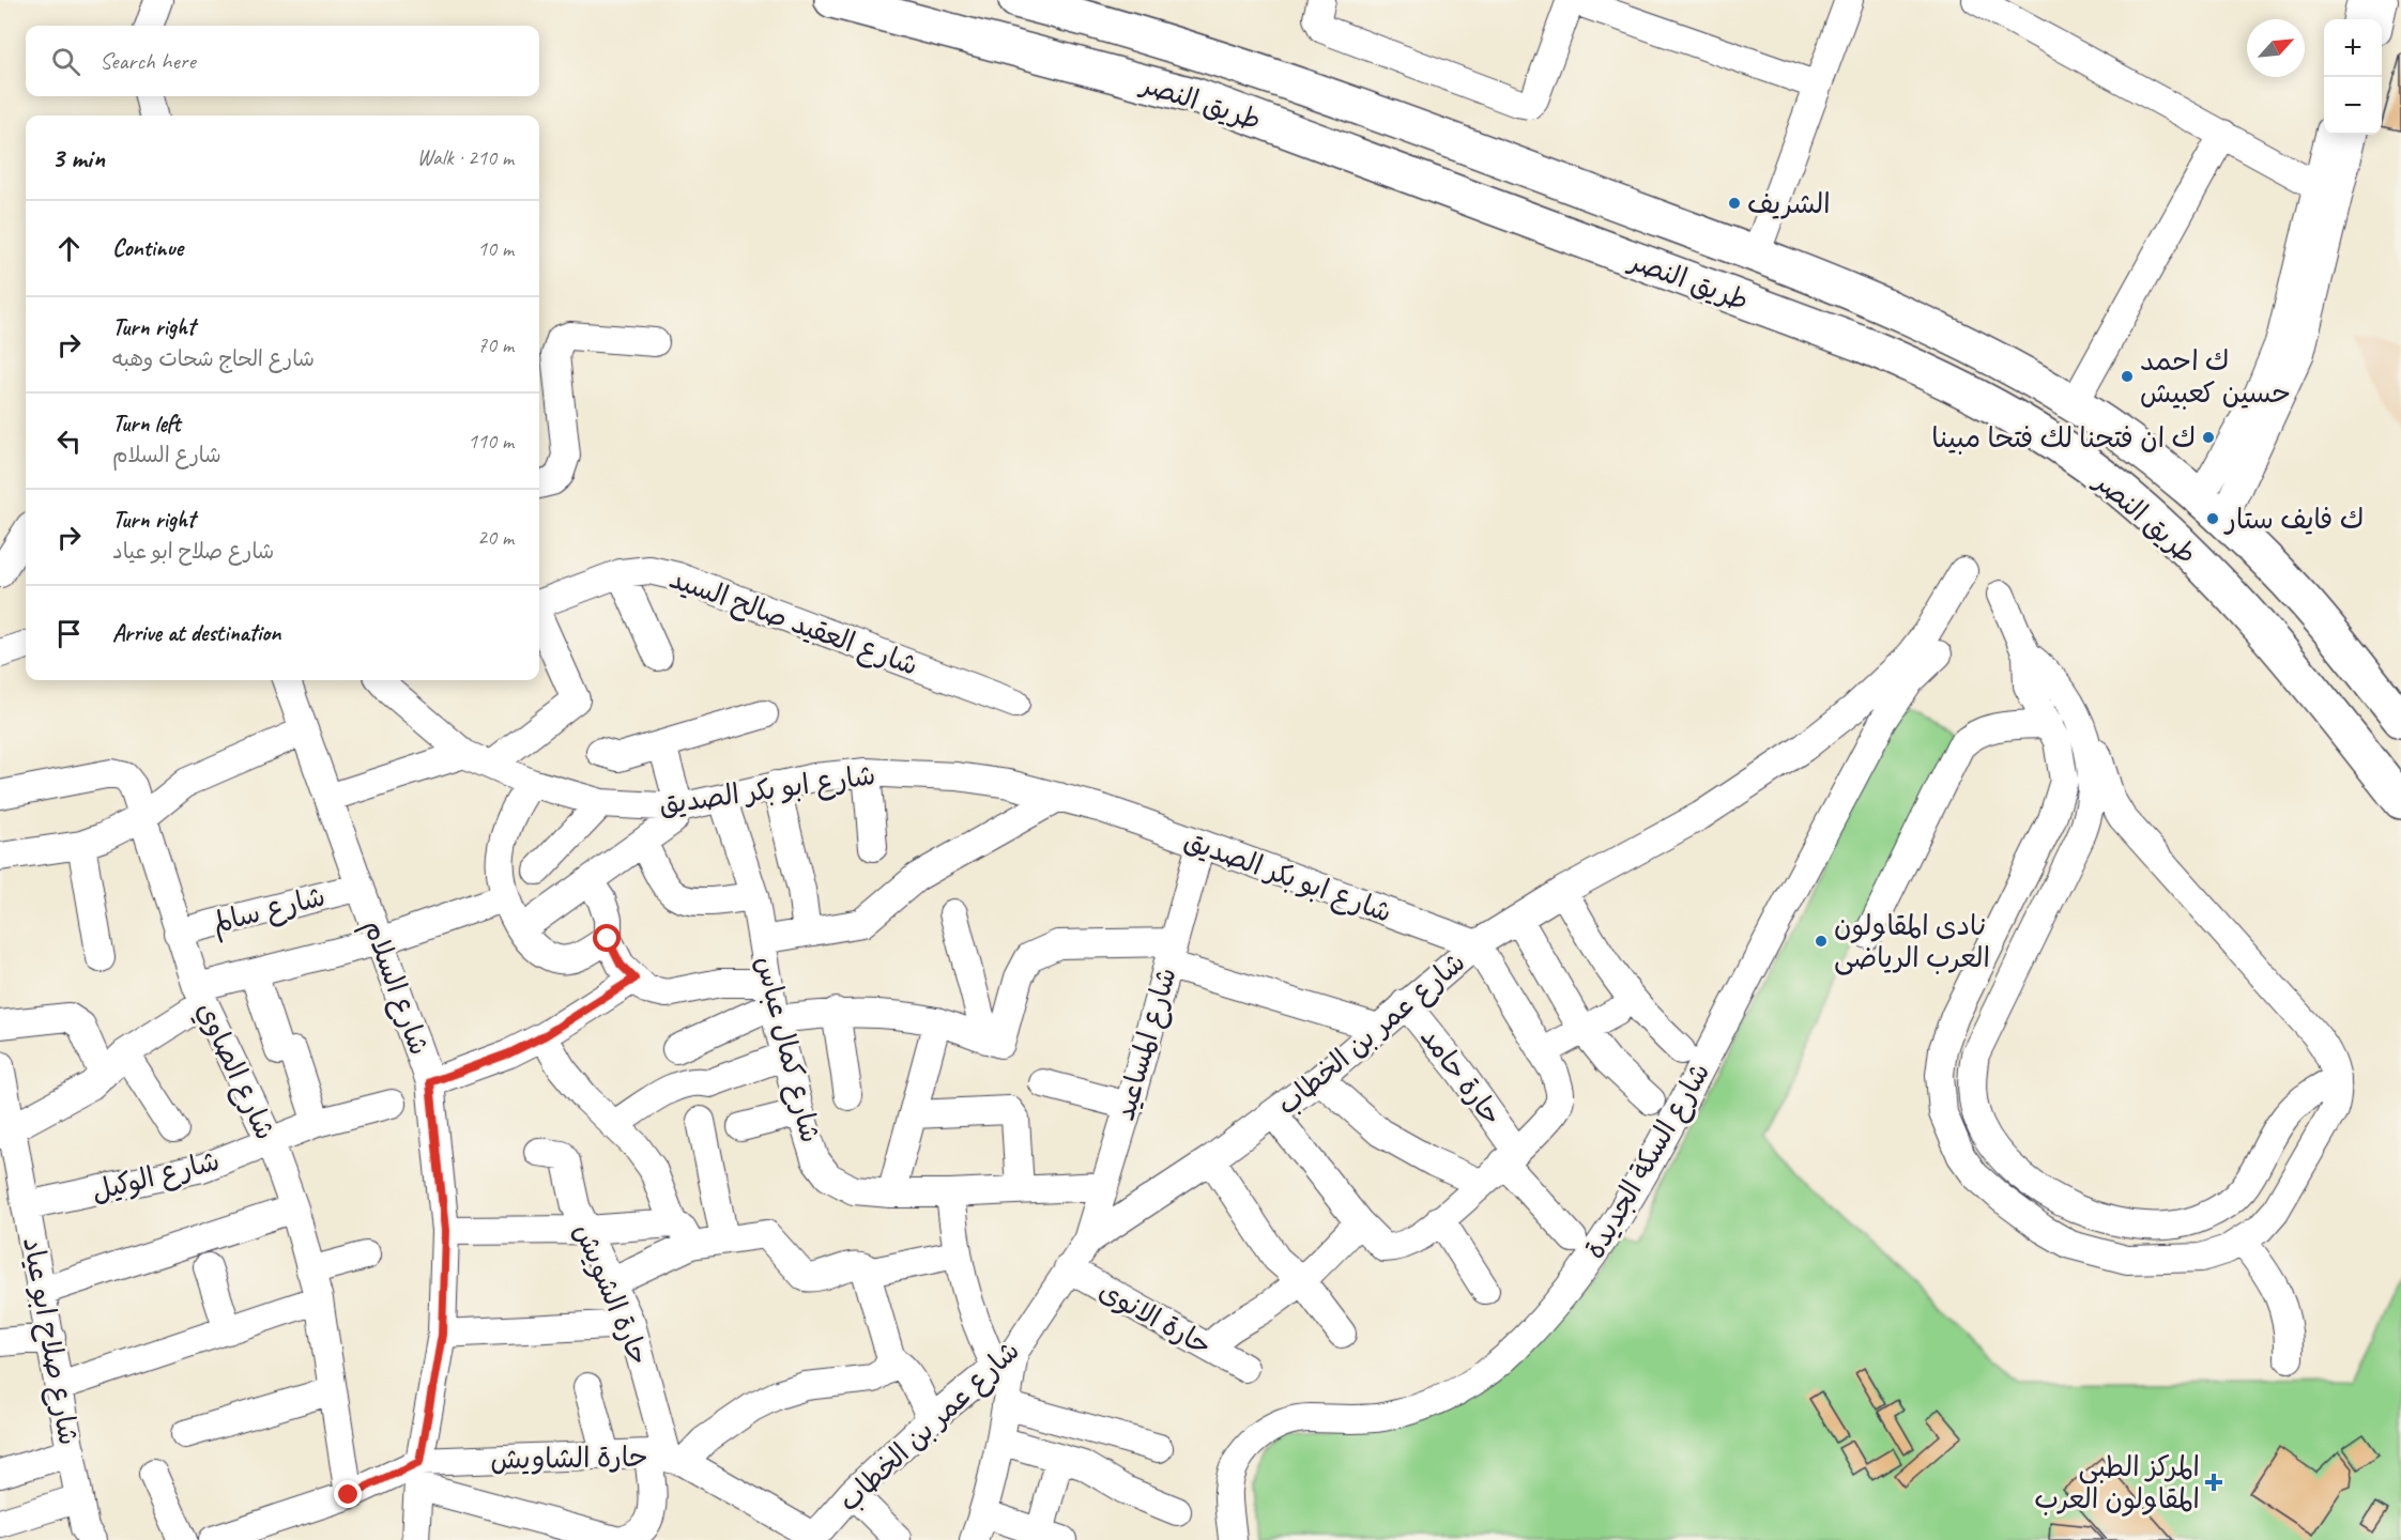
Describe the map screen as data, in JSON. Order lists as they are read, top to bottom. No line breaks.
{"streets":{"highway":["طريق النصر"],"street":["شارع العقيد صالح السيد","شارع ابو بكر الصديق","شارع سالم","شارع السلام","شارع عمر بن الخطاب","شارع المساعيد","شارع كمال عباس","شارع الصاوي","حارة حامد","شارع السكة الجديدة","شارع الوكيل","حارة الشويش","حارة الانوى","شارع صلاح ابو عياد","حارة الشاويش"]},"crossings":[["شارع ابو بكر الصديق","شارع عمر بن الخطاب"],["شارع ابو بكر الصديق","شارع المساعيد"],["شارع ابو بكر الصديق","شارع كمال عباس"],["شارع سالم","شارع السلام"],["شارع سالم","شارع الصاوي"],["شارع السلام","حارة الشاويش"],["شارع عمر بن الخطاب","شارع المساعيد"],["شارع عمر بن الخطاب","حارة حامد"],["شارع عمر بن الخطاب","حارة الانوى"],["شارع عمر بن الخطاب","حارة الشاويش"],["شارع المساعيد","شارع كمال عباس"],["شارع الصاوي","شارع الوكيل"],["شارع الوكيل","شارع صلاح ابو عياد"],["حارة الشويش","حارة الشاويش"]],"places":{"other":["الشريف","ك احمد حسين كعبيش","ك ان فتحنا لك فتحا مبينا","ك فايف ستار","نادى المقاولون العرب الرياضى"],"health":["المركز الطبى المقاولون العرب"]},"north":"top right","page":{"map_buttons":["+","−"],"search":"Search here","heading":["3 min","Walk · 210 m"],"list":[["Continue","10 m"],["Turn right","شارع الحاج شحات وهبه","70 m"],["Turn left","شارع السلام","110 m"],["Turn right","شارع صلاح ابو عياد","20 m"],"Arrive at destination"]}}
